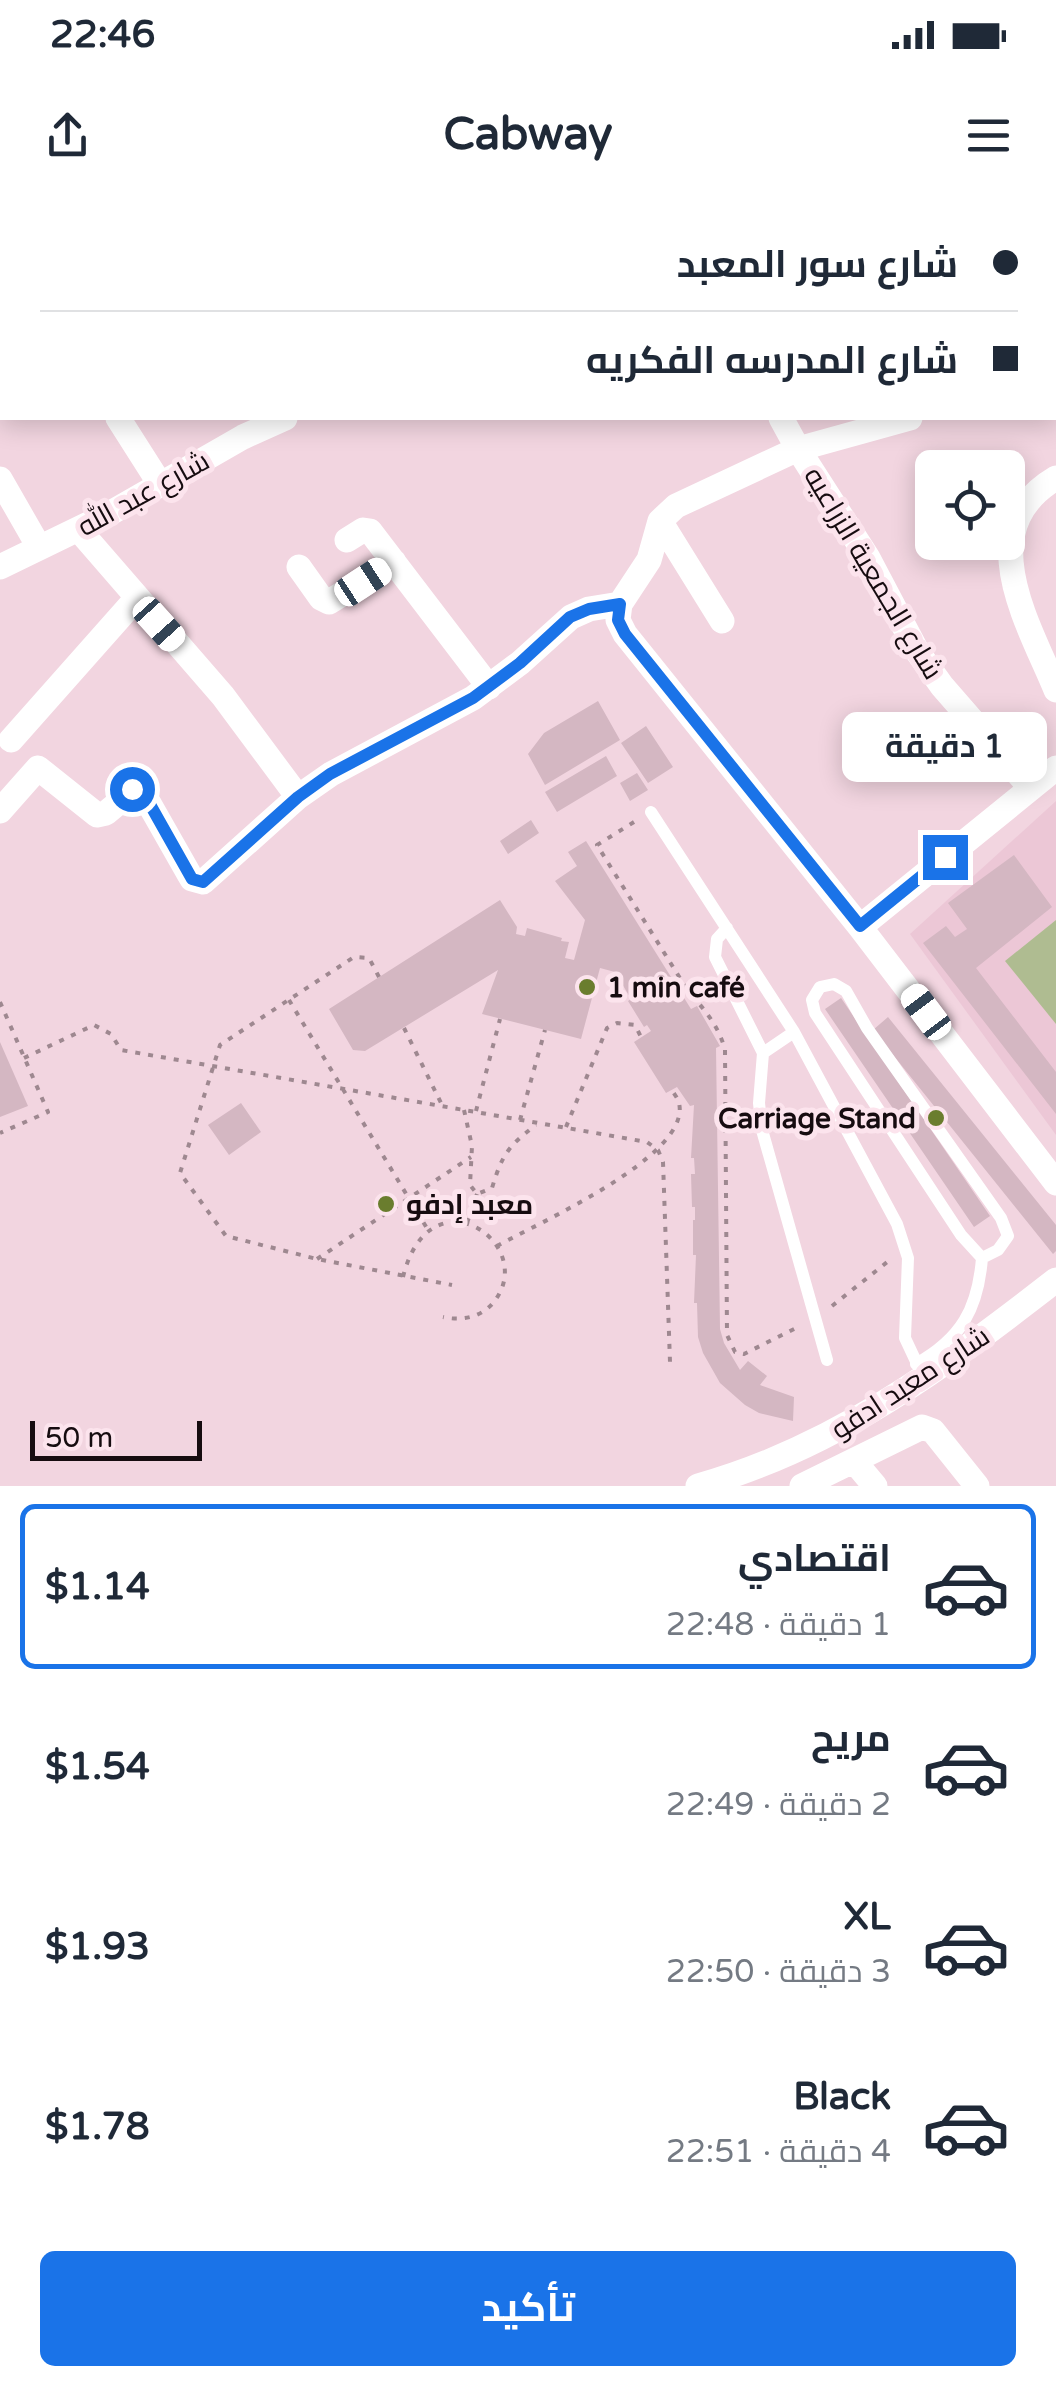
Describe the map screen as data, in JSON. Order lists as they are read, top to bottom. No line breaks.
{"streets":{"street":["شارع عبد الله","شارع الجمعية الزراعيه","شارع معبد ادفو"]},"places":["1 min café","Carriage Stand","معبد إدفو"],"scale_bar":"50 m","page":{"status":"22:46","header":"Cabway","banner":["شارع سور المعبد","شارع المدرسه الفكريه"],"bubble":"1 دقيقة","scale":"50 m","list":[{"name":"اقتصادي","note":"1 دقيقة · 22:48","value":"$1.14"},{"name":"مريح","note":"2 دقيقة · 22:49","value":"$1.54"},{"name":"XL","note":"3 دقيقة · 22:50","value":"$1.93"},{"name":"Black","note":"4 دقيقة · 22:51","value":"$1.78"}],"buttons":"تأكيد"}}
